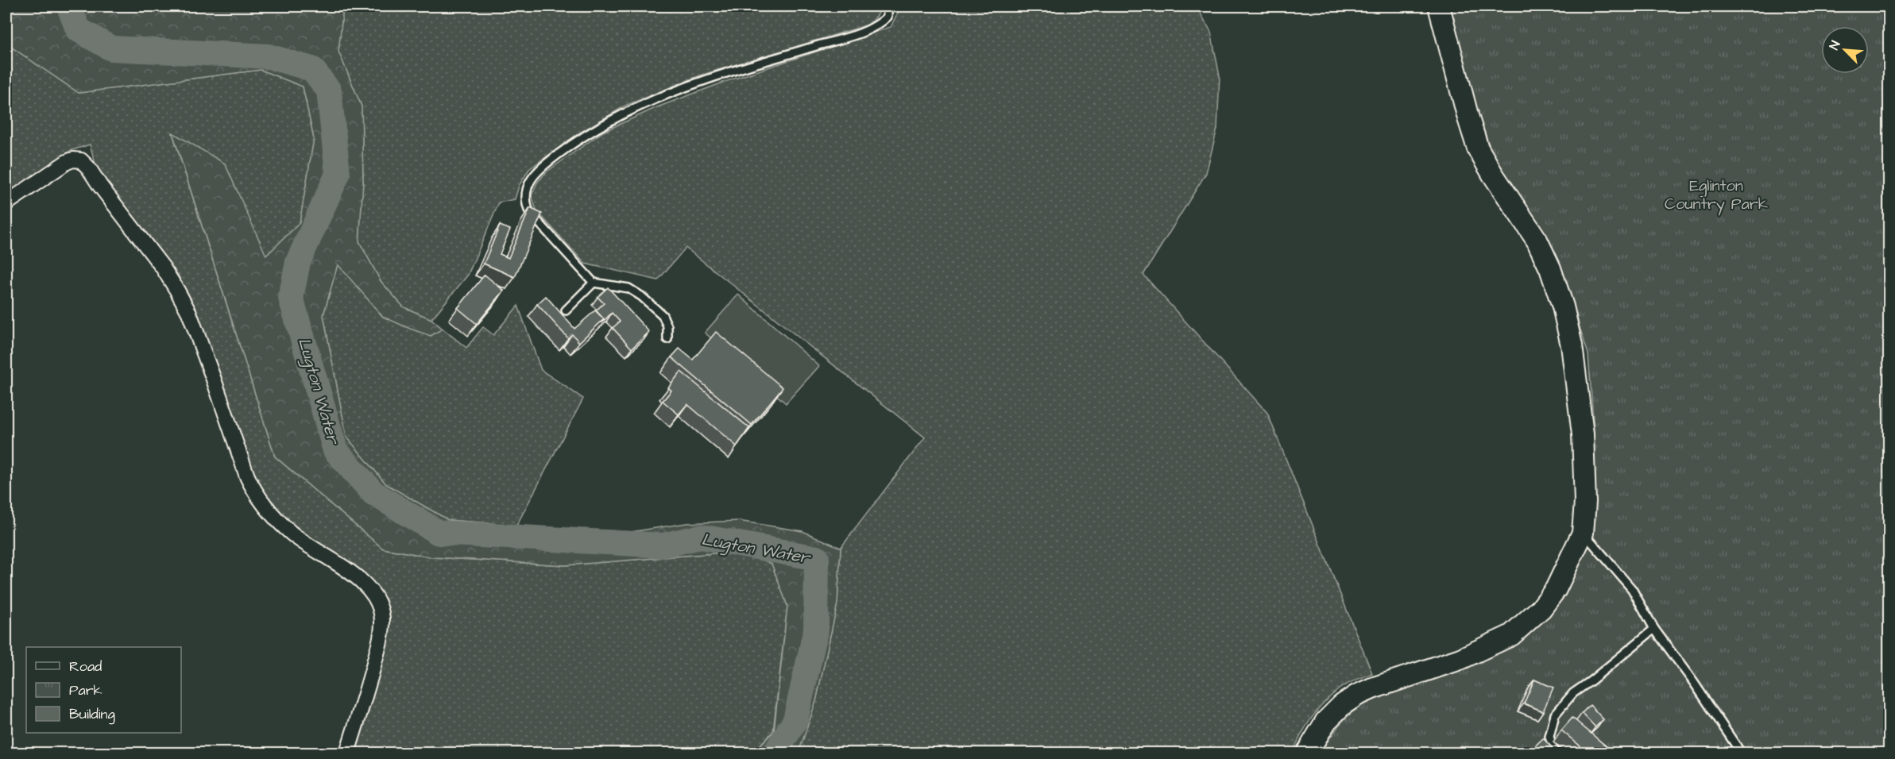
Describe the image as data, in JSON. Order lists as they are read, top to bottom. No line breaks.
{"water":["Lugton Water"],"parks":["Eglinton Country Park"],"legend":["Road","Park","Building"],"north":"top left"}
